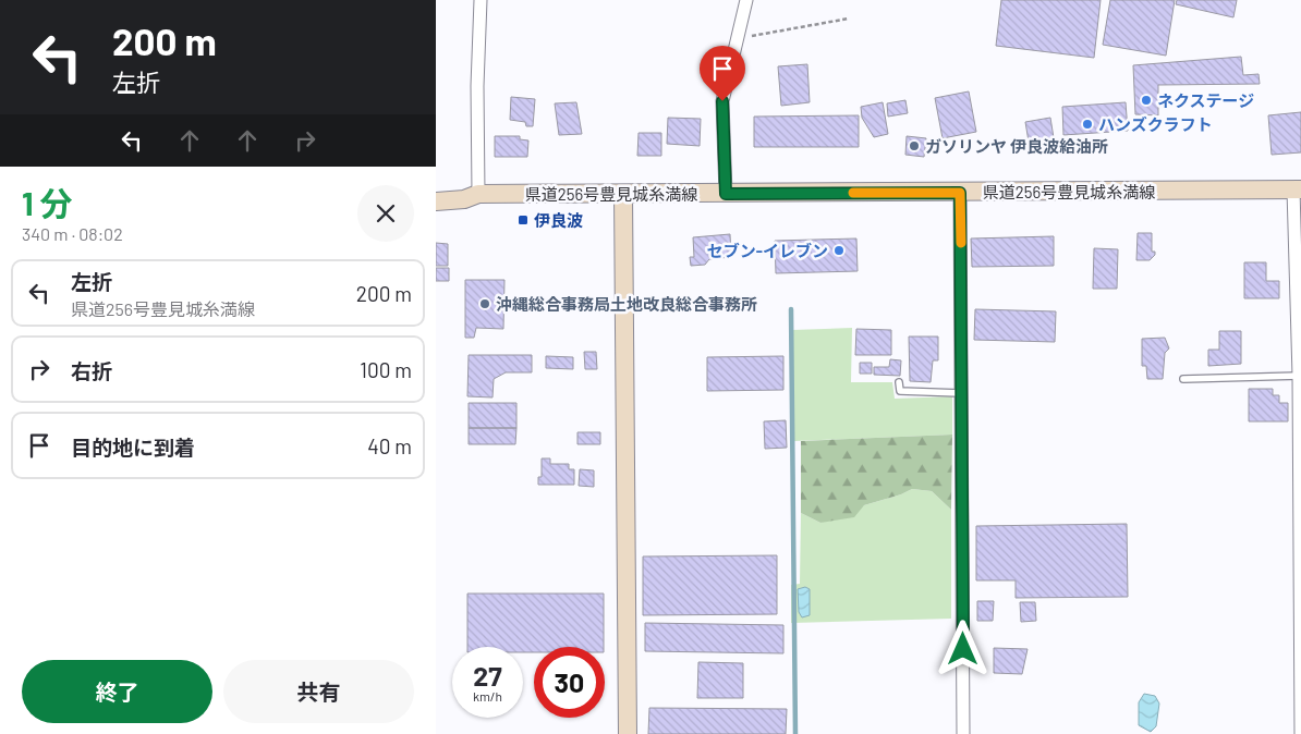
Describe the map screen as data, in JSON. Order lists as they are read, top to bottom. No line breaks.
{"streets":{"main road":["県道256号豊見城糸満線"]},"places":{"other":["ネクステージ","ハンズクラフト","ガソリンヤ 伊良波給油所","セブン-イレブン","沖縄総合事務局土地改良総合事務所"],"transit":["伊良波"]},"page":{"turn":["200 m","左折"],"heading":["1 分","340 m · 08:02"],"list":[{"name":"左折","note":"県道256号豊見城糸満線","value":"200 m"},{"name":"右折","value":"100 m"},{"name":"目的地に到着","value":"40 m"}],"speed":"27 km/h","limit":"30","buttons":["終了","共有"]}}
